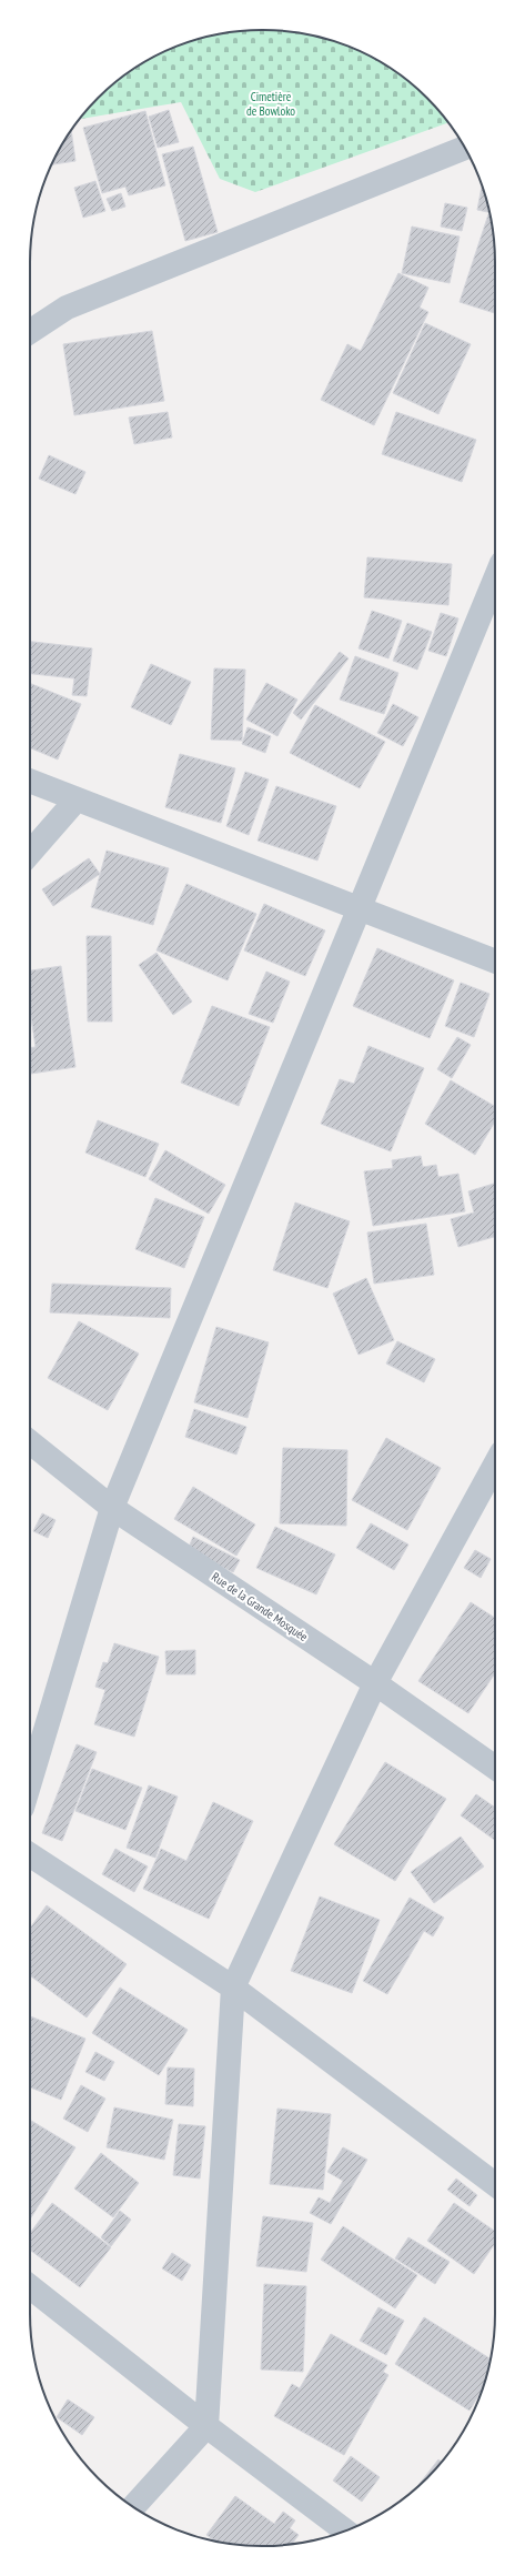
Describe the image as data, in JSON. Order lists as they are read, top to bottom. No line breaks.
{"streets":{"street":["Rue de la Grande Mosquée"]},"parks":["Cimetière de Bowloko"]}
